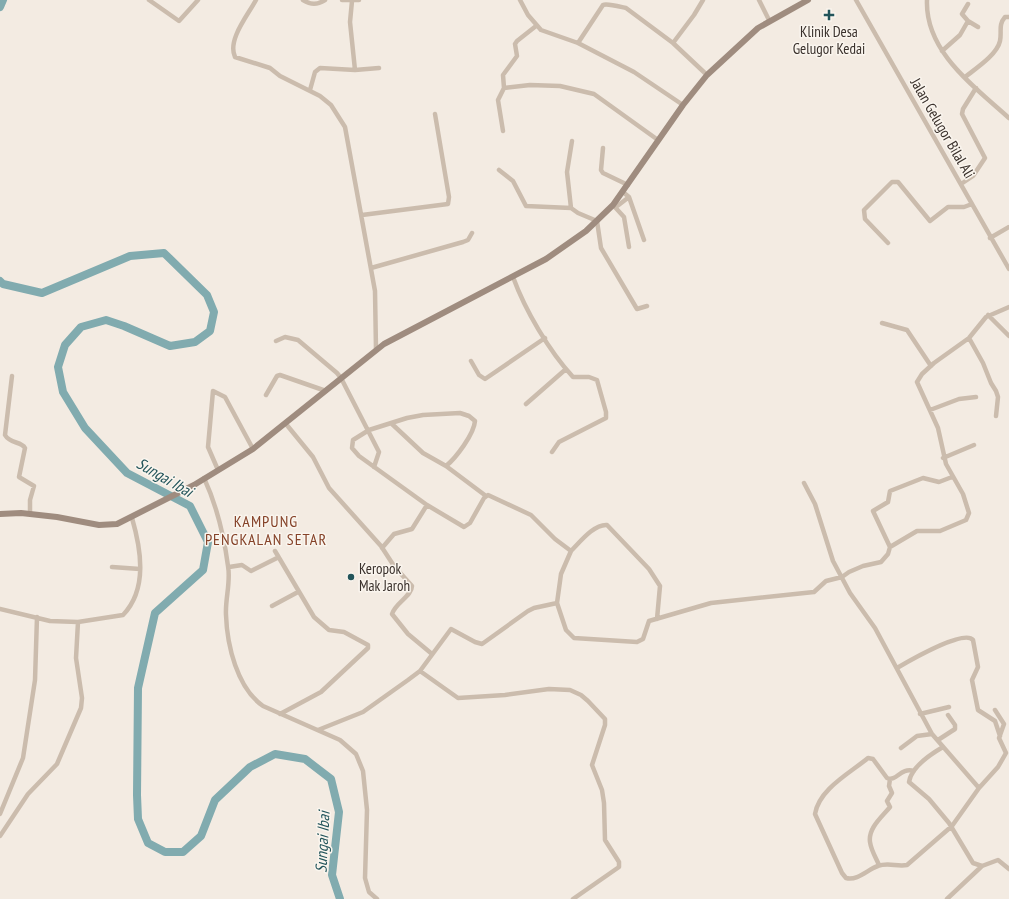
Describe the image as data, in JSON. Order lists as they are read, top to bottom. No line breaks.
{"streets":{"street":["Jalan Gelugor Bilal Ali"]},"districts":["KAMPUNG PENGKALAN SETAR"],"water":["Sungai Ibai"],"places":{"health":["Klinik Desa Gelugor Kedai"],"other":["Keropok Mak Jaroh"]}}
